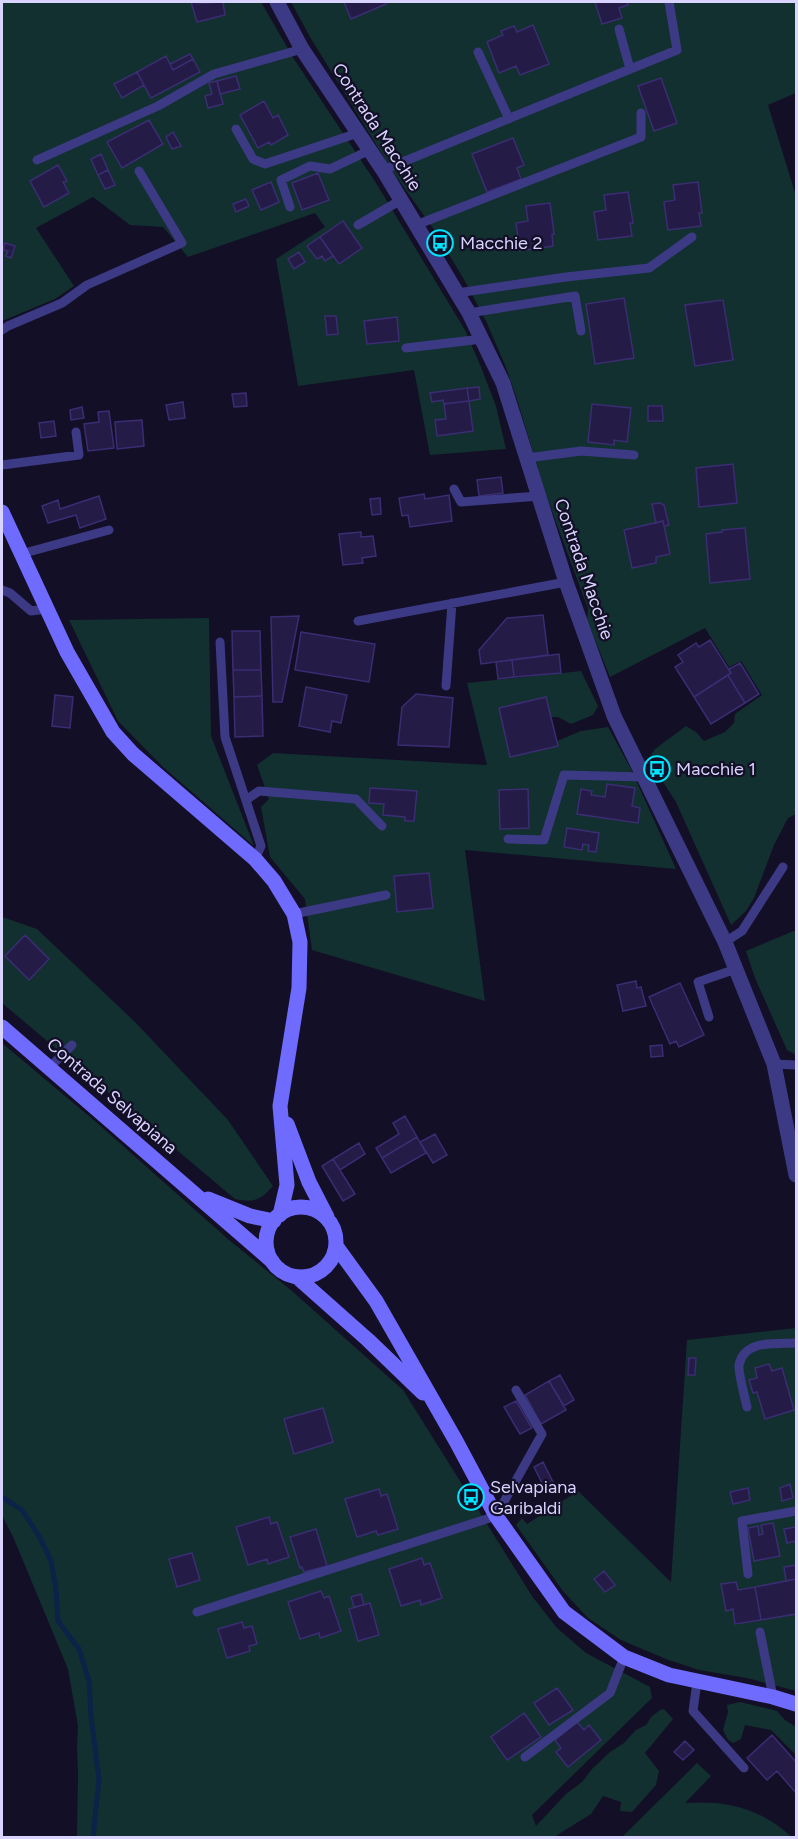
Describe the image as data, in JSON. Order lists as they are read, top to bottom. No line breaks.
{"streets":{"main road":["Contrada Selvapiana"],"street":["Contrada Macchie"]},"places":{"bus stop":["Macchie 2","Macchie 1","Selvapiana Garibaldi"]}}
